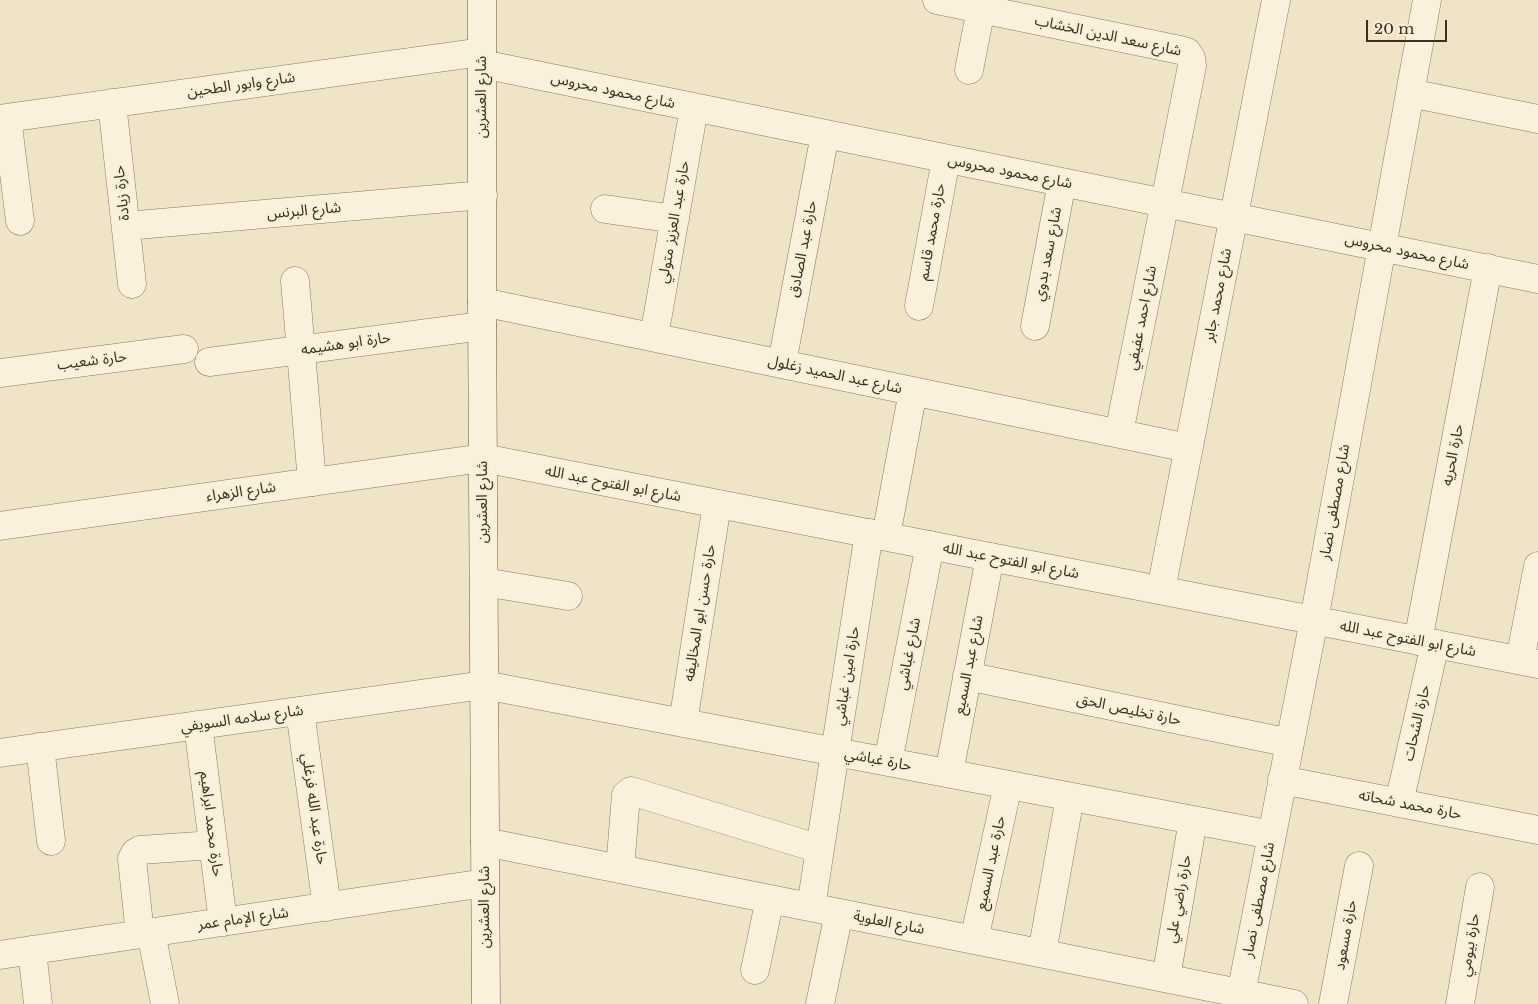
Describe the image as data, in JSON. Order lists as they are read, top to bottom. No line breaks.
{"streets":{"street":["شارع سعد الدين الخشاب","شارع وابور الطحين","شارع محمود محروس","شارع العشرين","حارة زيادة","شارع البرنس","حارة عبد العزيز متولي","حارة محمد قاسم","حارة عبد الصادق","شارع سعد بدوي","شارع محمد جابر","شارع احمد عفيفي","حارة ابو هشيمه","حارة شعيب","شارع عبد الحميد زغلول","حارة الحريه","شارع ابو الفتوح عبد الله","شارع الزهراء","شارع مصطفى نصار","حارة حسن ابو المخاليفه","شارع غباشي","شارع عبد السميع","حارة امين غباشي","حارة تخليص الحق","شارع سلامه السويفي","حارة الشحات","حارة غباشي","حارة محمد شحاته","حارة عبد الله فرغلي","حارة محمد ابراهيم","حارة عبد السميع","حارة راضي علي","شارع الإمام عمر","شارع العلوية","حارة مسعود","حارة بيومي"]},"crossings":[["شارع سعد الدين الخشاب","شارع محمود محروس"],["شارع سعد الدين الخشاب","شارع احمد عفيفي"],["شارع وابور الطحين","شارع محمود محروس"],["شارع وابور الطحين","شارع العشرين"],["شارع وابور الطحين","حارة زيادة"],["شارع محمود محروس","شارع العشرين"],["شارع محمود محروس","حارة عبد العزيز متولي"],["شارع محمود محروس","حارة محمد قاسم"],["شارع محمود محروس","حارة عبد الصادق"],["شارع محمود محروس","شارع سعد بدوي"],["شارع محمود محروس","شارع محمد جابر"],["شارع محمود محروس","شارع احمد عفيفي"],["شارع محمود محروس","حارة الحريه"],["شارع محمود محروس","شارع مصطفى نصار"],["شارع العشرين","شارع البرنس"],["شارع العشرين","حارة ابو هشيمه"],["شارع العشرين","شارع عبد الحميد زغلول"],["شارع العشرين","شارع ابو الفتوح عبد الله"],["شارع العشرين","شارع الزهراء"],["شارع العشرين","شارع سلامه السويفي"],["شارع العشرين","حارة غباشي"],["شارع العشرين","شارع الإمام عمر"],["شارع العشرين","شارع العلوية"],["حارة زيادة","شارع البرنس"],["حارة عبد العزيز متولي","شارع عبد الحميد زغلول"],["حارة عبد الصادق","شارع عبد الحميد زغلول"],["شارع محمد جابر","شارع عبد الحميد زغلول"],["شارع محمد جابر","شارع ابو الفتوح عبد الله"],["شارع احمد عفيفي","شارع عبد الحميد زغلول"],["حارة ابو هشيمه","شارع عبد الحميد زغلول"],["شارع عبد الحميد زغلول","حارة امين غباشي"],["حارة الحريه","شارع ابو الفتوح عبد الله"],["حارة الحريه","حارة الشحات"],["شارع ابو الفتوح عبد الله","شارع الزهراء"],["شارع ابو الفتوح عبد الله","شارع مصطفى نصار"],["شارع ابو الفتوح عبد الله","حارة حسن ابو المخاليفه"],["شارع ابو الفتوح عبد الله","شارع غباشي"],["شارع ابو الفتوح عبد الله","شارع عبد السميع"],["شارع ابو الفتوح عبد الله","حارة امين غباشي"],["شارع ابو الفتوح عبد الله","حارة الشحات"],["شارع مصطفى نصار","حارة تخليص الحق"],["شارع مصطفى نصار","حارة غباشي"],["شارع مصطفى نصار","حارة محمد شحاته"],["شارع مصطفى نصار","شارع العلوية"],["حارة حسن ابو المخاليفه","حارة غباشي"],["شارع غباشي","حارة غباشي"],["شارع عبد السميع","حارة تخليص الحق"],["شارع عبد السميع","حارة غباشي"],["حارة امين غباشي","حارة غباشي"],["حارة امين غباشي","شارع العلوية"],["شارع سلامه السويفي","حارة غباشي"],["شارع سلامه السويفي","حارة عبد الله فرغلي"],["شارع سلامه السويفي","حارة محمد ابراهيم"],["حارة الشحات","حارة محمد شحاته"],["حارة غباشي","حارة عبد السميع"],["حارة غباشي","حارة راضي علي"],["حارة عبد الله فرغلي","شارع الإمام عمر"],["حارة محمد ابراهيم","شارع الإمام عمر"],["حارة عبد السميع","شارع العلوية"],["حارة راضي علي","شارع العلوية"]],"scale_bar":"20 m"}
